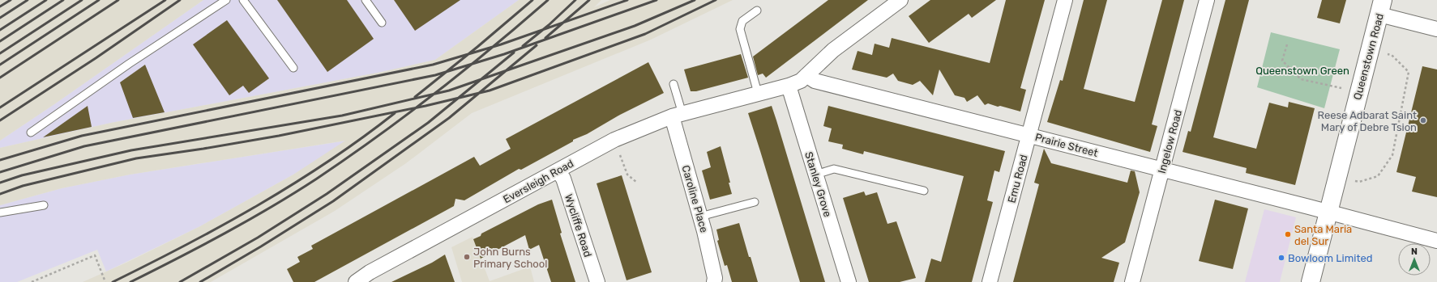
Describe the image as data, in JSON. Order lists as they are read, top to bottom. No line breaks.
{"streets":{"main road":["Queenstown Road"],"street":["Ingelow Road","Prairie Street","Emu Road","Eversleigh Road","Stanley Grove","Caroline Place","Wycliffe Road"]},"crossings":[["Queenstown Road","Prairie Street"],["Ingelow Road","Prairie Street"],["Prairie Street","Emu Road"],["Prairie Street","Eversleigh Road"],["Eversleigh Road","Stanley Grove"],["Eversleigh Road","Caroline Place"],["Eversleigh Road","Wycliffe Road"]],"parks":["Queenstown Green"],"places":["Reese Adbarat Saint Mary of Debre Tsion","Santa Maria del Sur","John Burns Primary School","Bowloom Limited"],"north":"top"}
